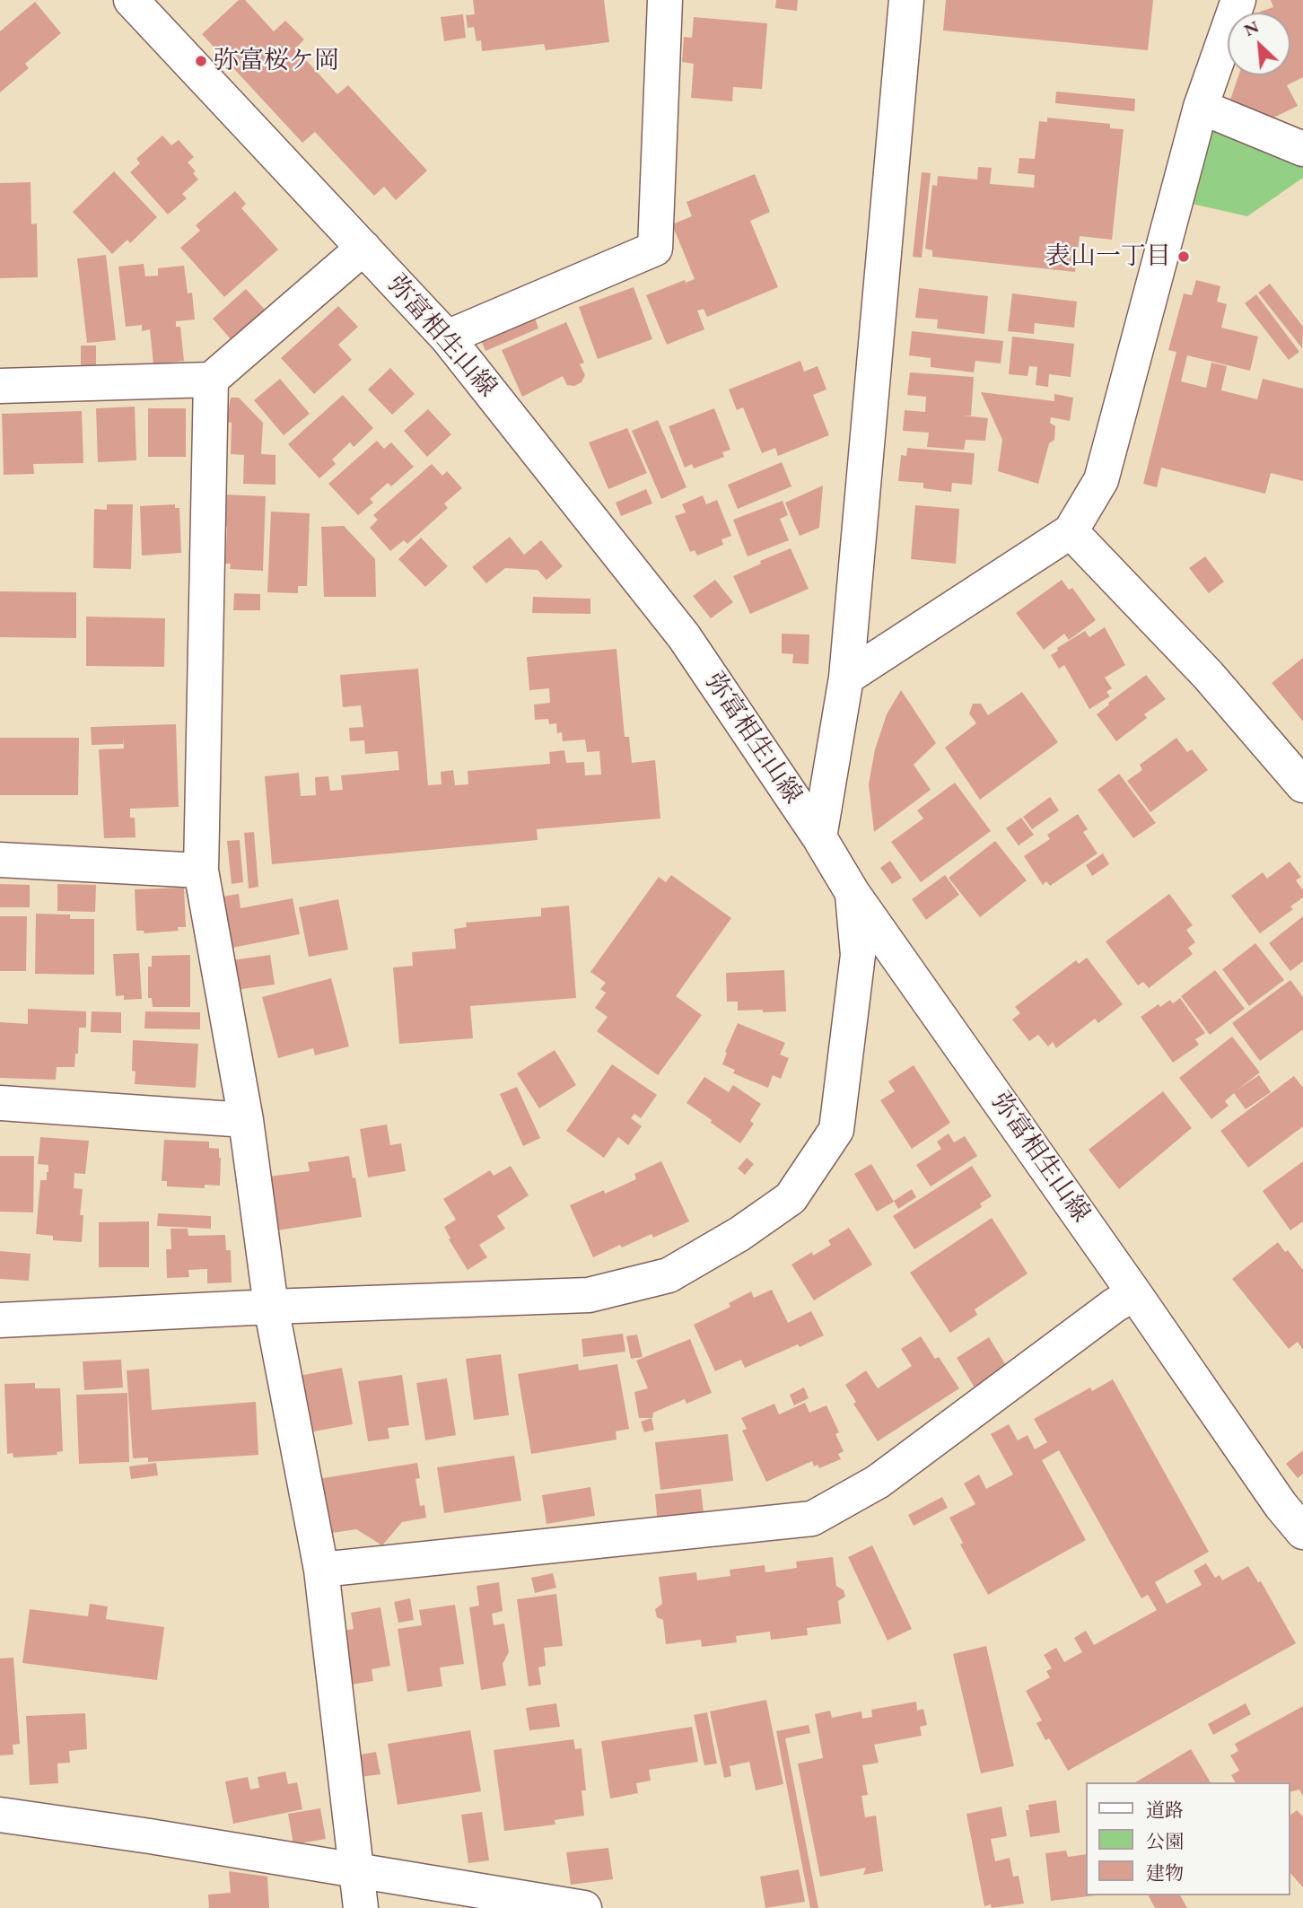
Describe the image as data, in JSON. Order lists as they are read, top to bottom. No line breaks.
{"streets":{"street":["弥富相生山線"]},"places":["弥富桜ケ岡","表山一丁目"],"legend":["道路","公園","建物"],"north":"top left"}
